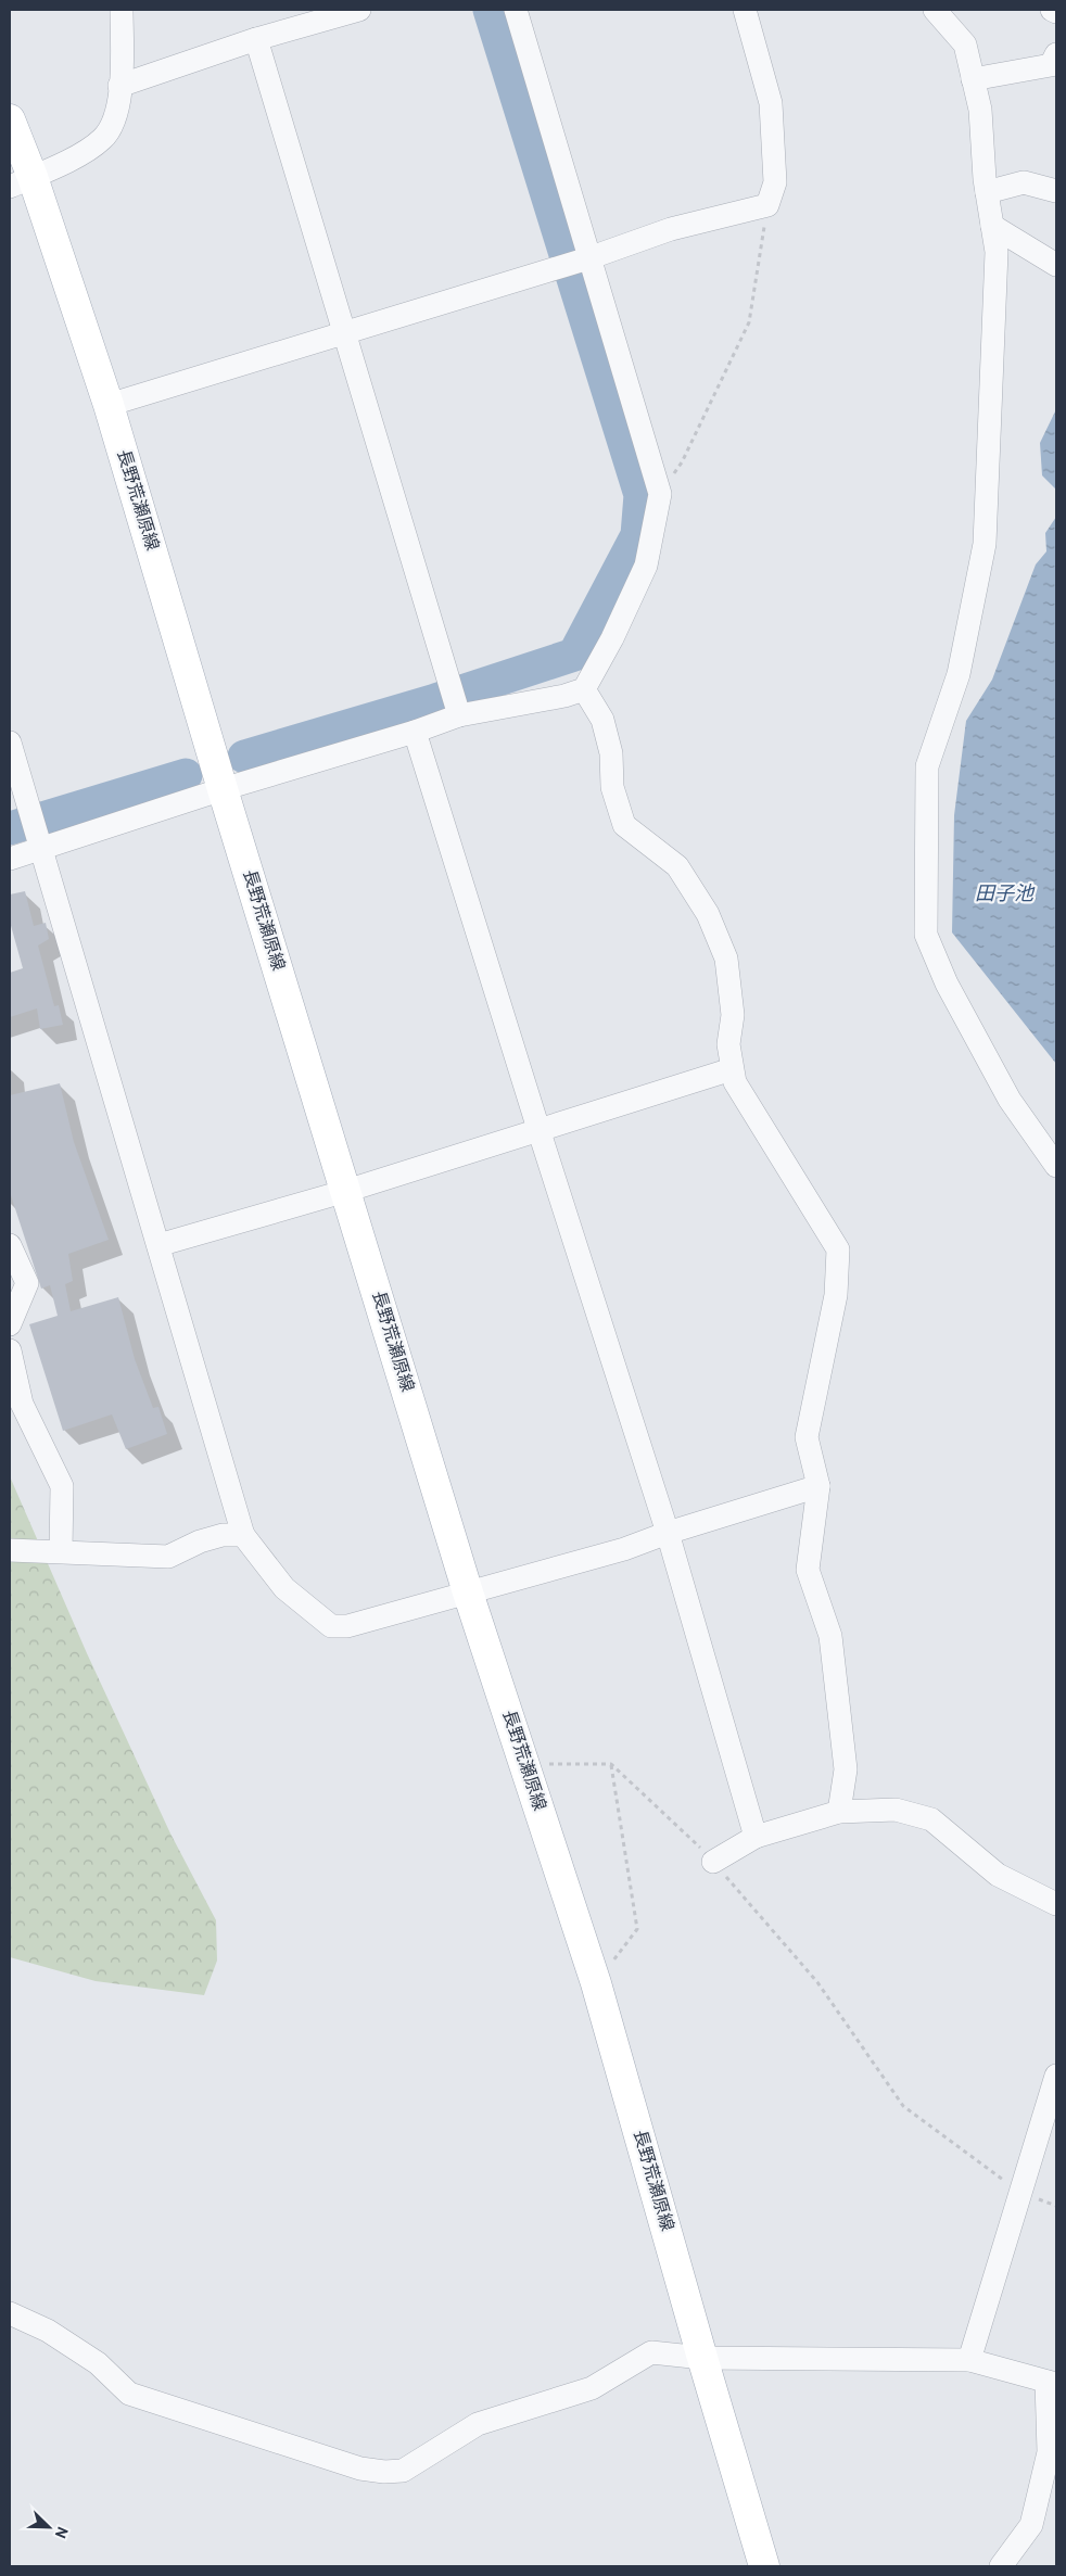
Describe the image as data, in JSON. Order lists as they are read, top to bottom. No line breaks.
{"streets":{"main road":["長野荒瀬原線"]},"water":["田子池"],"north":"bottom right"}
